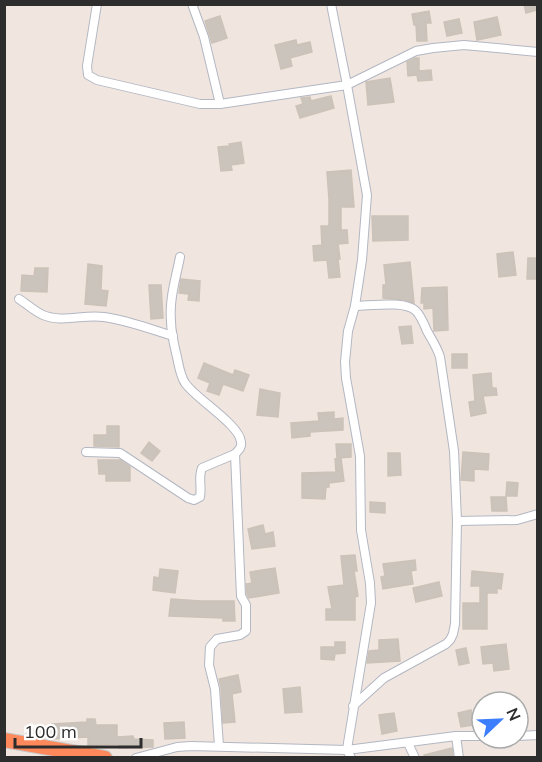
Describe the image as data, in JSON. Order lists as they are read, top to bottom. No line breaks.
{"scale_bar":"100 m","north":"top right"}
